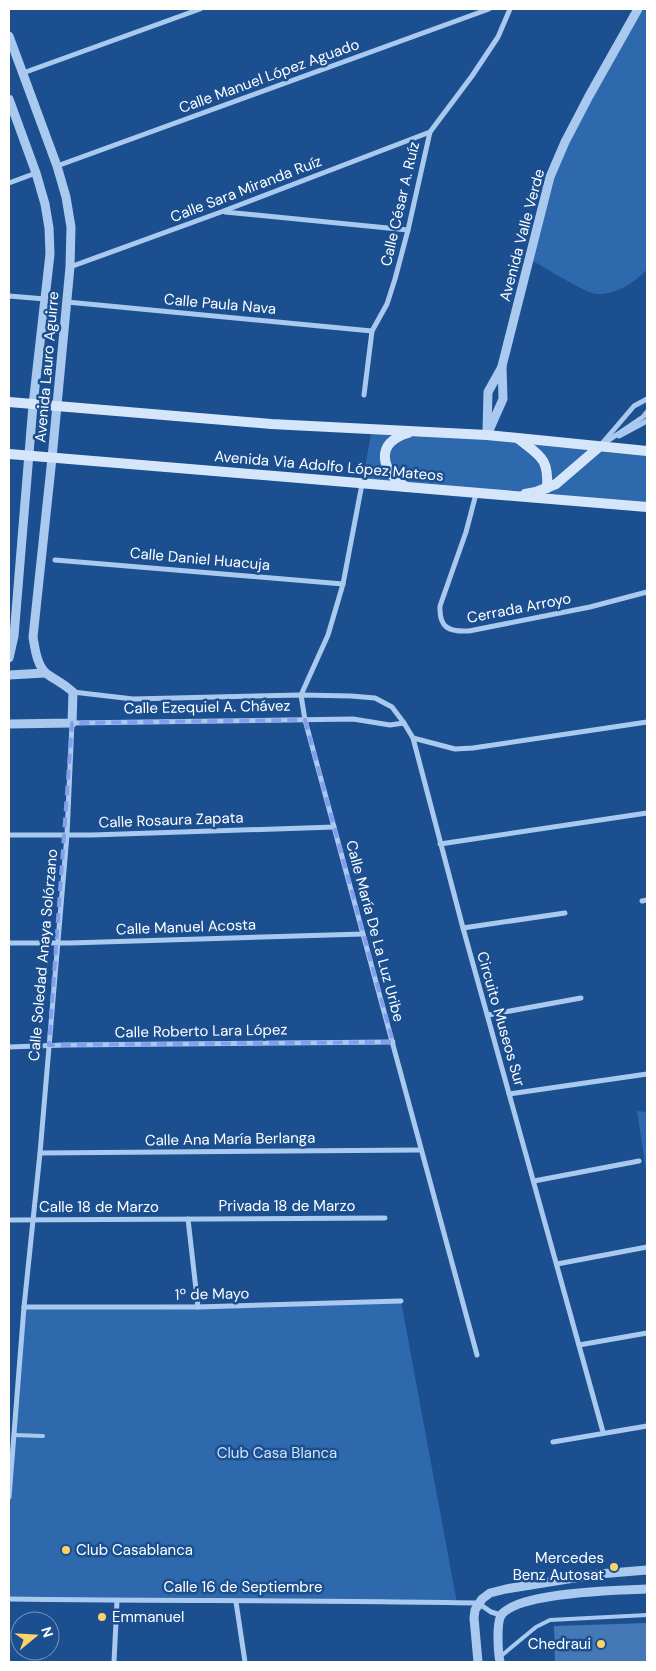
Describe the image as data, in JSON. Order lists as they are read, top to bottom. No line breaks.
{"streets":{"main road":["Avenida Via Adolfo López Mateos"],"street":["Calle Manuel López Aguado","Calle Sara Miranda Ruíz","Calle César A. Ruíz","Avenida Valle Verde","Calle Paula Nava","Avenida Lauro Aguirre","Calle Daniel Huacuja","Cerrada Arroyo","Calle Ezequiel A. Chávez","Calle Rosaura Zapata","Calle Manuel Acosta","Calle María De La Luz Uribe","Calle Soledad Anaya Solórzano","Circuito Museos Sur","Calle Roberto Lara López","Calle Ana María Berlanga","Privada 18 de Marzo","Calle 18 de Marzo","1º de Mayo","Calle 16 de Septiembre"]},"crossings":[["Calle Manuel López Aguado","Avenida Lauro Aguirre"],["Calle Sara Miranda Ruíz","Calle César A. Ruíz"],["Calle Sara Miranda Ruíz","Avenida Lauro Aguirre"],["Calle César A. Ruíz","Calle Paula Nava"],["Calle Paula Nava","Avenida Lauro Aguirre"],["Avenida Lauro Aguirre","Avenida Via Adolfo López Mateos"],["Avenida Via Adolfo López Mateos","Cerrada Arroyo"],["Calle Ezequiel A. Chávez","Calle María De La Luz Uribe"],["Calle Ezequiel A. Chávez","Calle Soledad Anaya Solórzano"],["Calle Ezequiel A. Chávez","Circuito Museos Sur"],["Calle Rosaura Zapata","Calle María De La Luz Uribe"],["Calle Rosaura Zapata","Calle Soledad Anaya Solórzano"],["Calle Manuel Acosta","Calle María De La Luz Uribe"],["Calle Manuel Acosta","Calle Soledad Anaya Solórzano"],["Calle María De La Luz Uribe","Calle Roberto Lara López"],["Calle María De La Luz Uribe","Calle Ana María Berlanga"],["Calle Soledad Anaya Solórzano","Calle Roberto Lara López"],["Calle Soledad Anaya Solórzano","Calle Ana María Berlanga"],["Calle Soledad Anaya Solórzano","Calle 18 de Marzo"],["Calle Soledad Anaya Solórzano","1º de Mayo"],["Privada 18 de Marzo","Calle 18 de Marzo"]],"parks":["Club Casa Blanca"],"places":["Club Casablanca","Mercedes Benz Autosat","Emmanuel","Chedraui"],"north":"right"}
